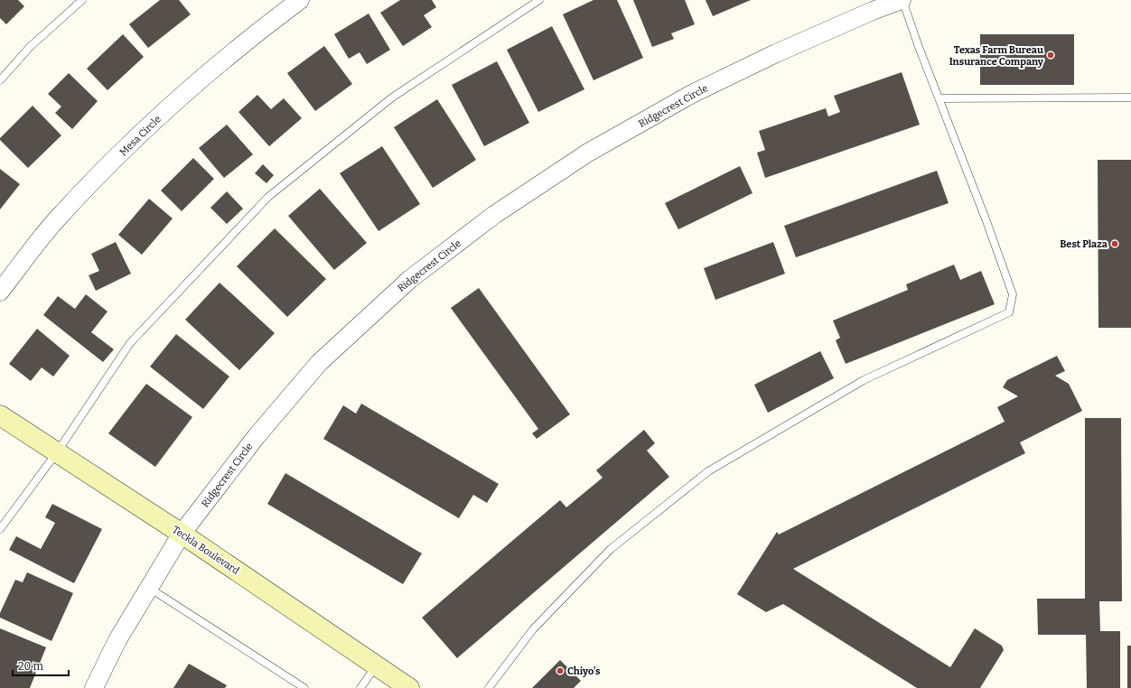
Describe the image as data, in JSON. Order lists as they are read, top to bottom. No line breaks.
{"streets":{"main road":["Teckla Boulevard"],"street":["Ridgecrest Circle","Mesa Circle"]},"crossings":[["Ridgecrest Circle","Teckla Boulevard"]],"places":["Texas Farm Bureau Insurance Company","Best Plaza","Chiyo's"],"scale_bar":"20 m"}
